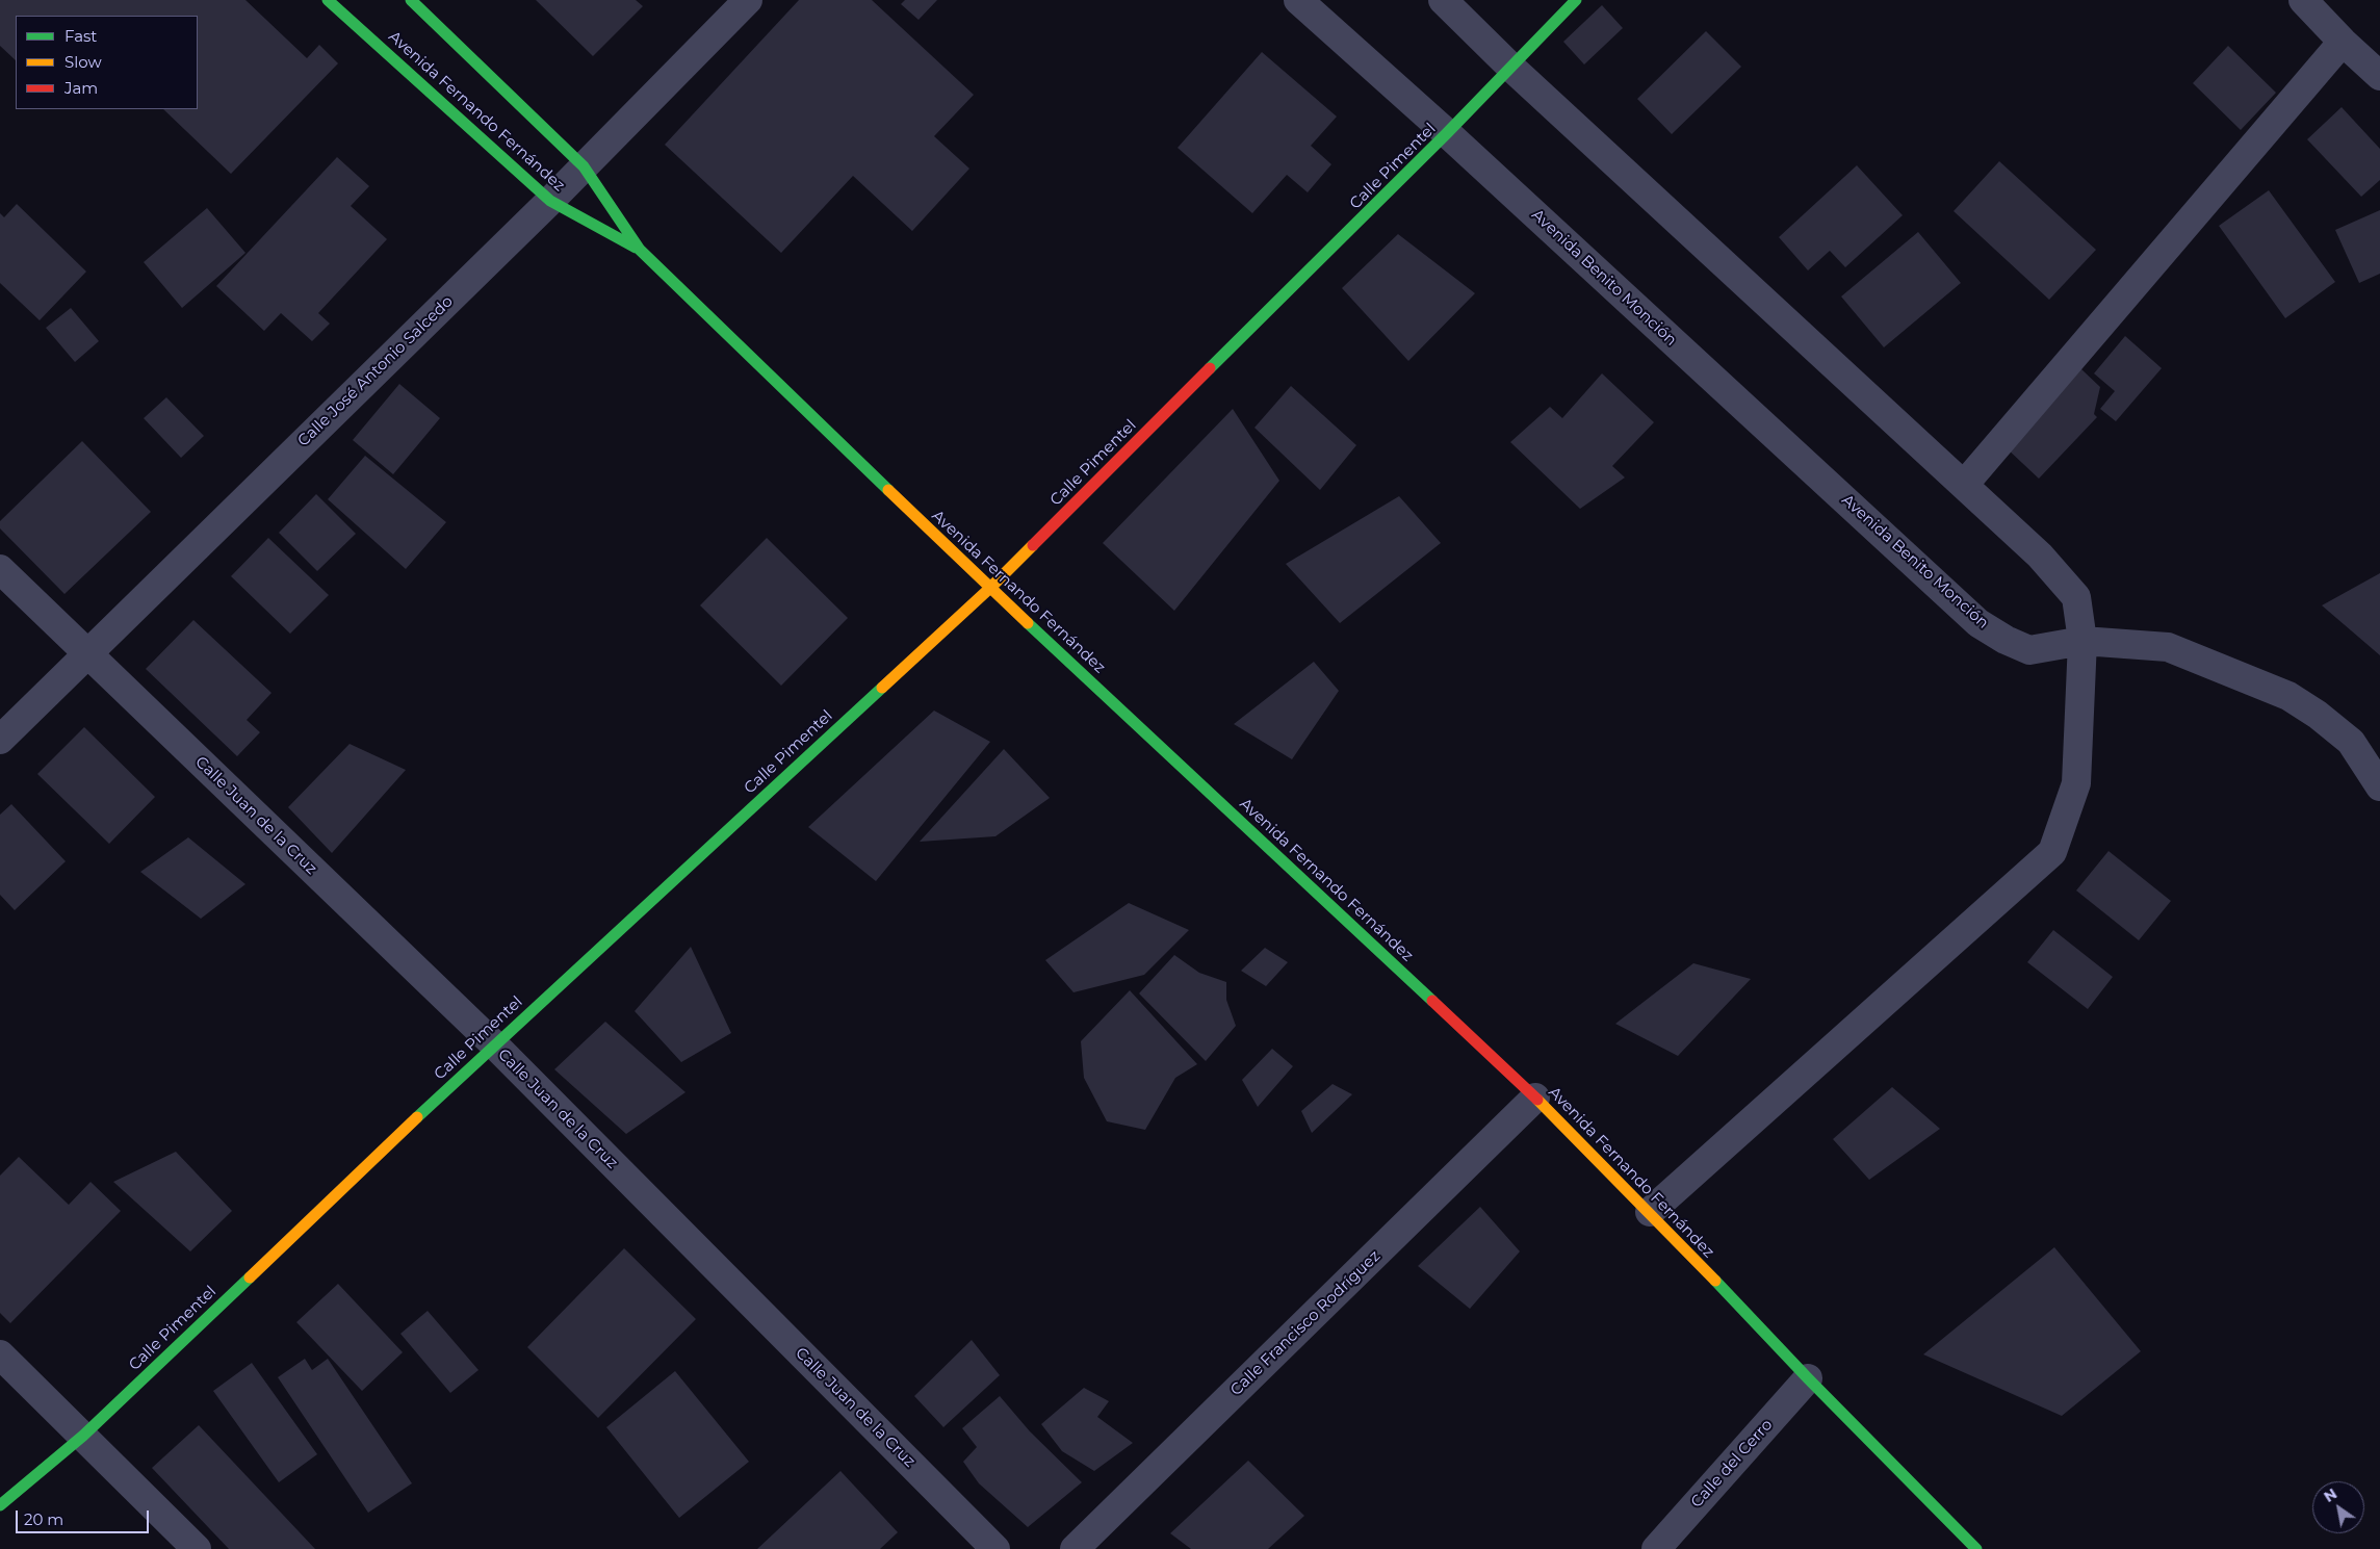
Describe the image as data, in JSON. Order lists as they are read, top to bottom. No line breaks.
{"streets":{"main road":["Avenida Fernando Fernández","Calle Pimentel"],"street":["Avenida Benito Monción","Calle José Antonio Salcedo","Calle Juan de la Cruz","Calle Francisco Rodríguez","Calle del Cerro"]},"crossings":[["Avenida Fernando Fernández","Calle Pimentel"],["Avenida Fernando Fernández","Calle José Antonio Salcedo"],["Avenida Fernando Fernández","Calle Francisco Rodríguez"],["Avenida Fernando Fernández","Calle del Cerro"],["Calle Pimentel","Avenida Benito Monción"],["Calle Pimentel","Calle Juan de la Cruz"],["Calle José Antonio Salcedo","Calle Juan de la Cruz"]],"legend":["Fast","Slow","Jam"],"scale_bar":"20 m","north":"top left"}
